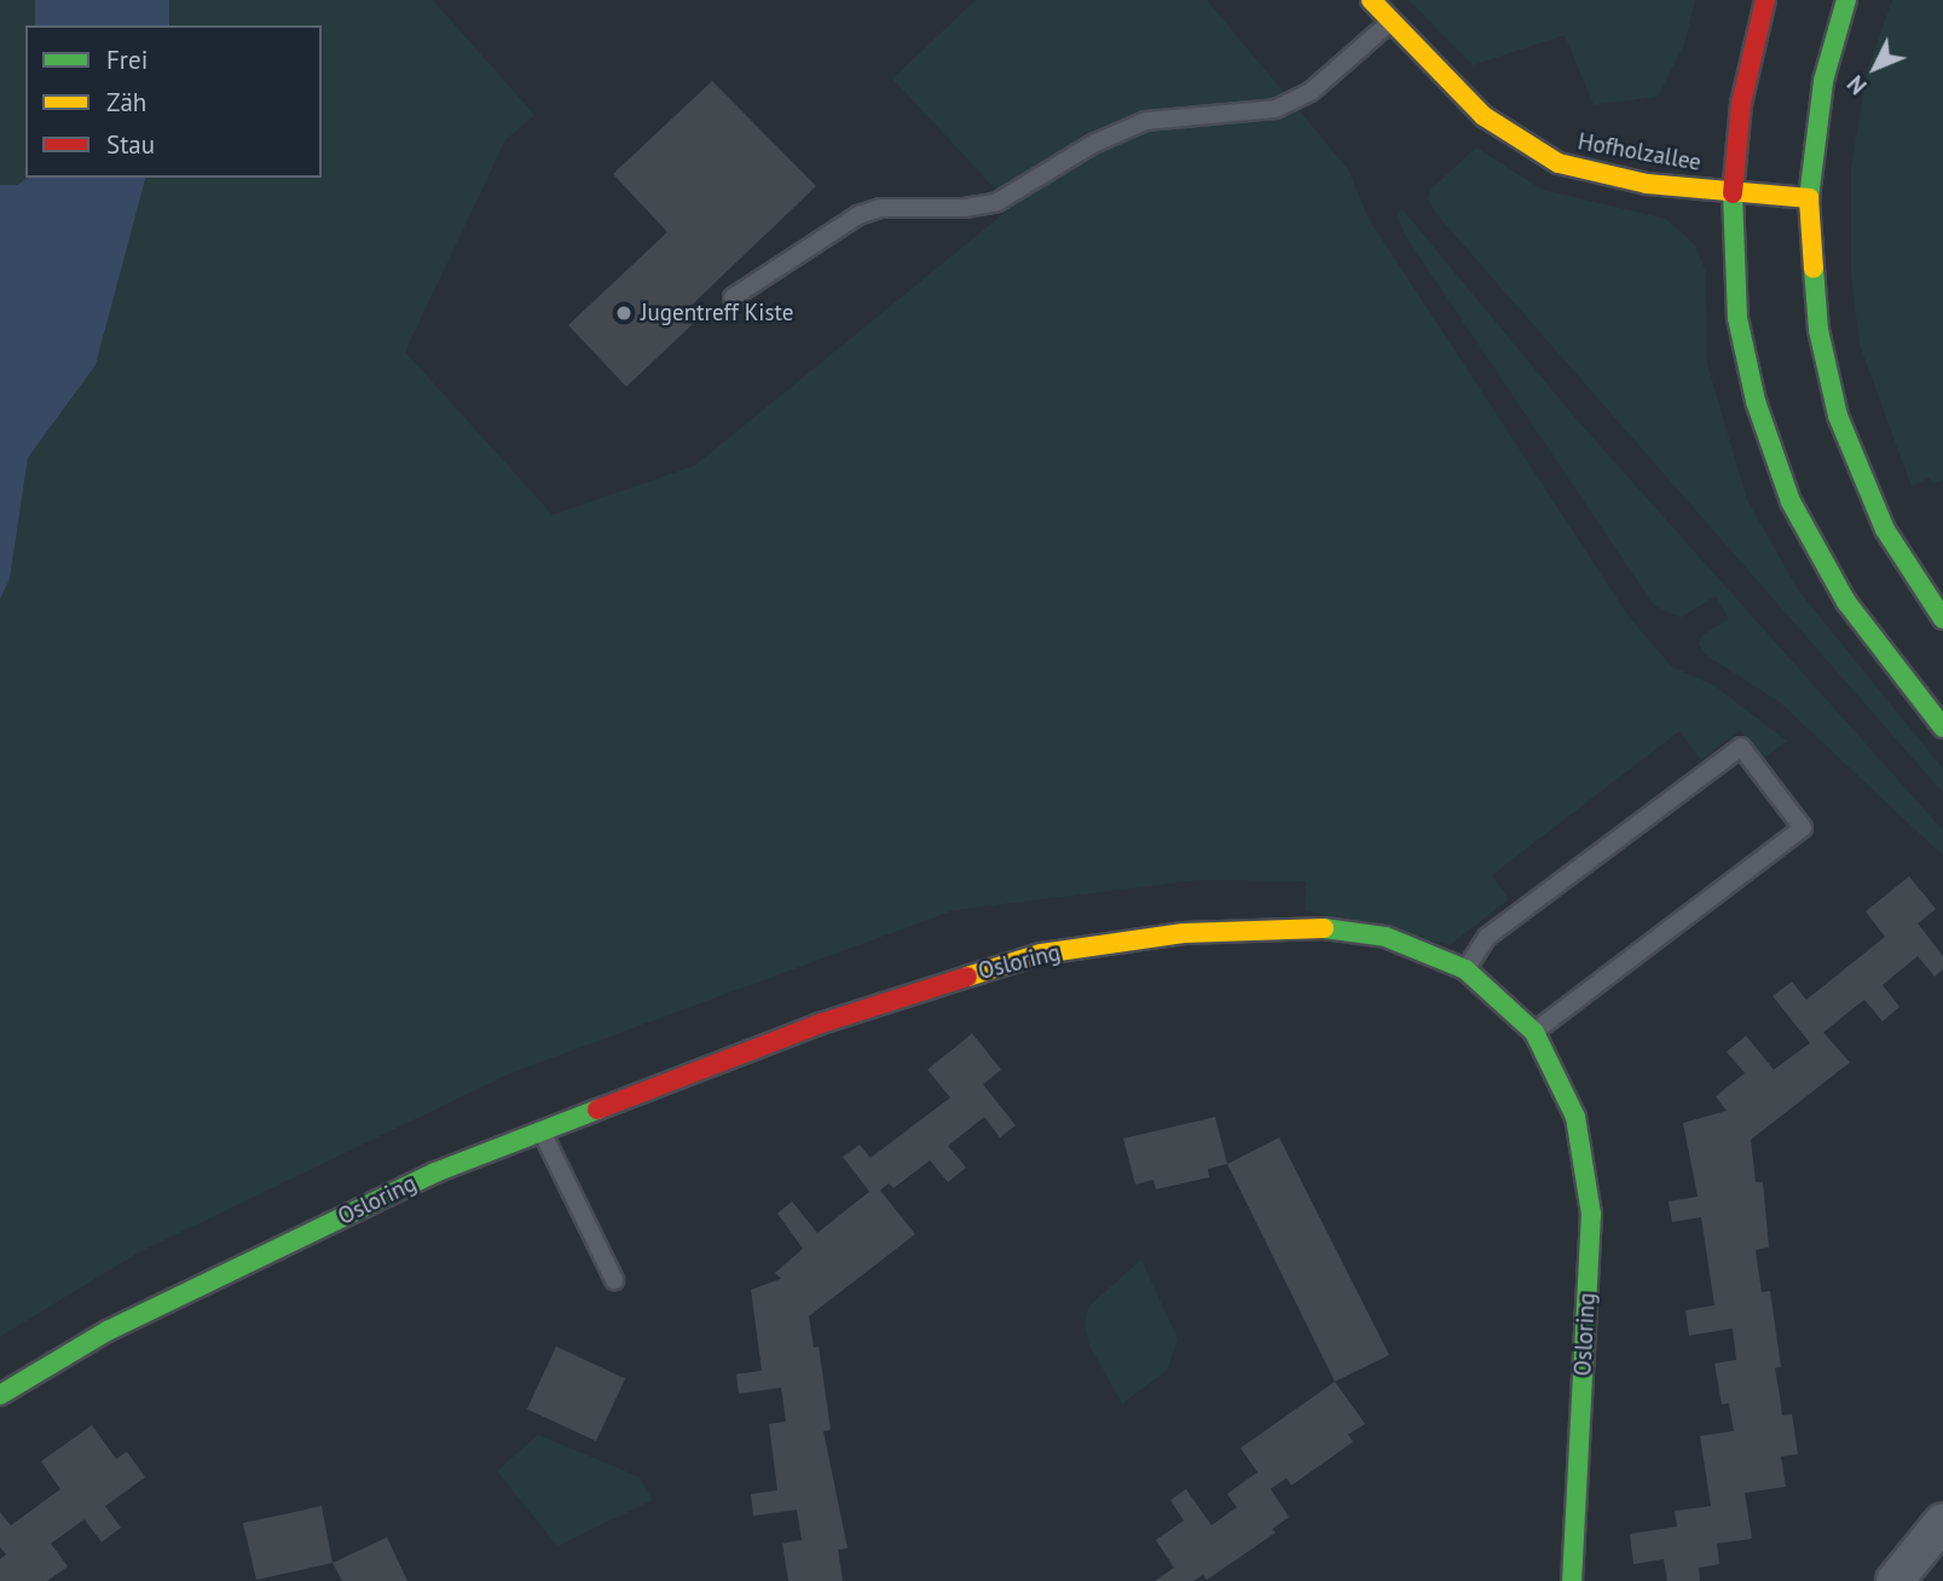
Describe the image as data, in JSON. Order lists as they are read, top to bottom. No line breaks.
{"streets":{"main road":["Hofholzallee","Osloring"]},"places":["Jugentreff Kiste"],"legend":["Frei","Zäh","Stau"],"north":"bottom left"}
